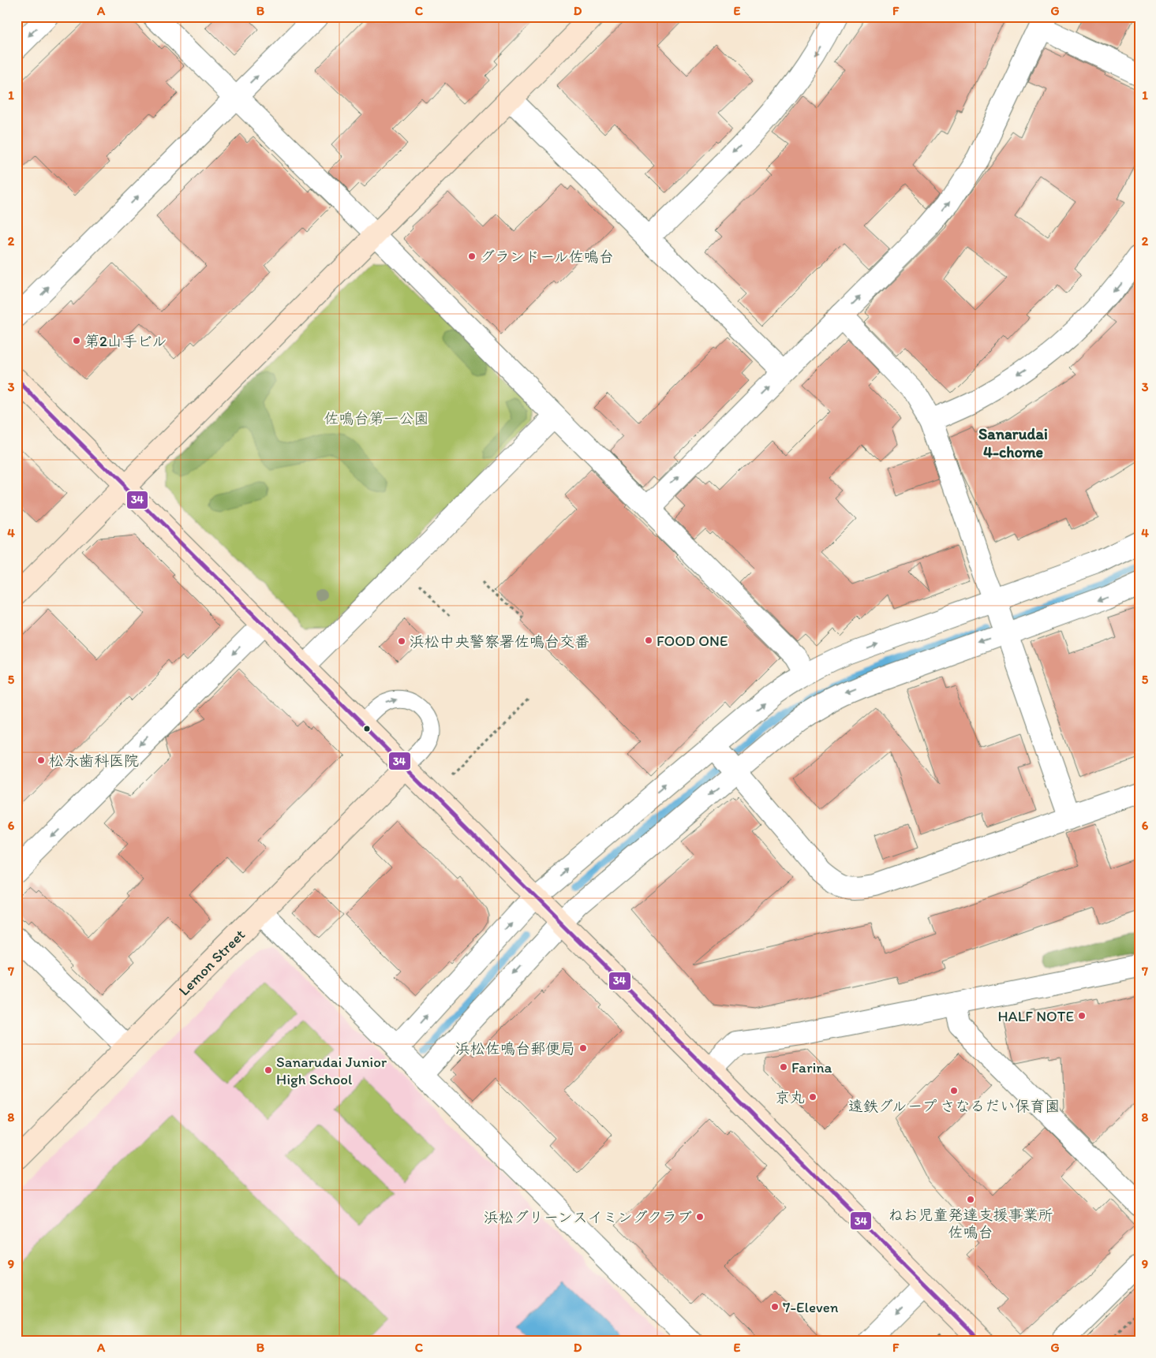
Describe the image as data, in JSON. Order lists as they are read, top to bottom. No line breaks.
{"streets":{"street":["Lemon Street"]},"districts":["Sanarudai 4-chome"],"parks":["佐鳴台第一公園"],"places":["グランドール佐鳴台","第2山手ビル","FOOD ONE","浜松中央警察署佐鳴台交番","松永歯科医院","HALF NOTE","浜松佐鳴台郵便局","Farina","Sanarudai Junior High School","遠鉄グループ さなるだい保育園","京丸","ねお児童発達支援事業所 佐鳴台","浜松グリーンスイミングクラブ","7-Eleven"],"lines":["transit line 34"],"grid":{"columns":["A","B","C","D","E","F","G"],"rows":["1","2","3","4","5","6","7","8","9"]}}
